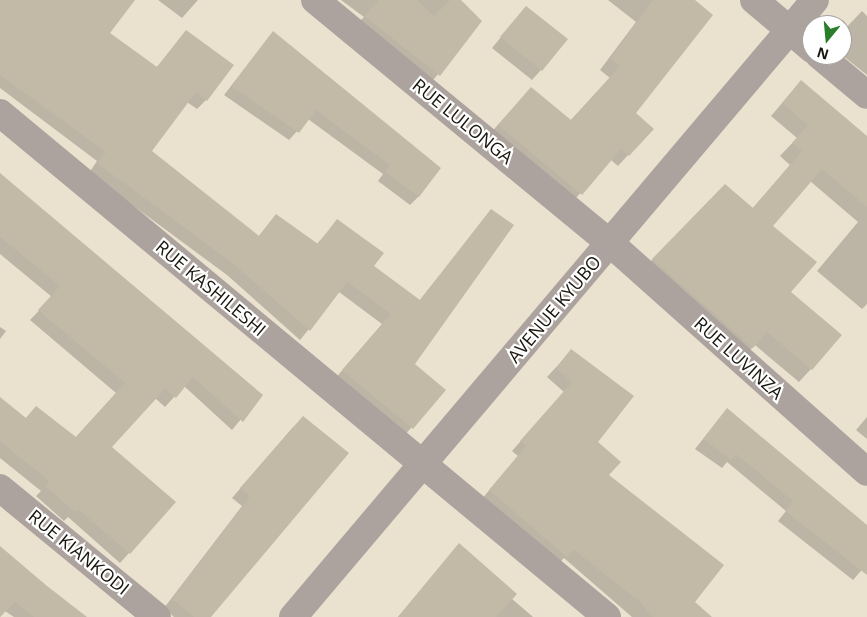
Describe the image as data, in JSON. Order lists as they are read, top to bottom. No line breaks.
{"streets":{"street":["RUE LULONGA","RUE KASHILESHI","AVENUE KYUBO","RUE LUVINZA","RUE KIANKODI"]},"crossings":[["RUE LULONGA","AVENUE KYUBO"],["RUE LULONGA","RUE LUVINZA"],["RUE KASHILESHI","AVENUE KYUBO"],["AVENUE KYUBO","RUE LUVINZA"]],"north":"bottom"}
